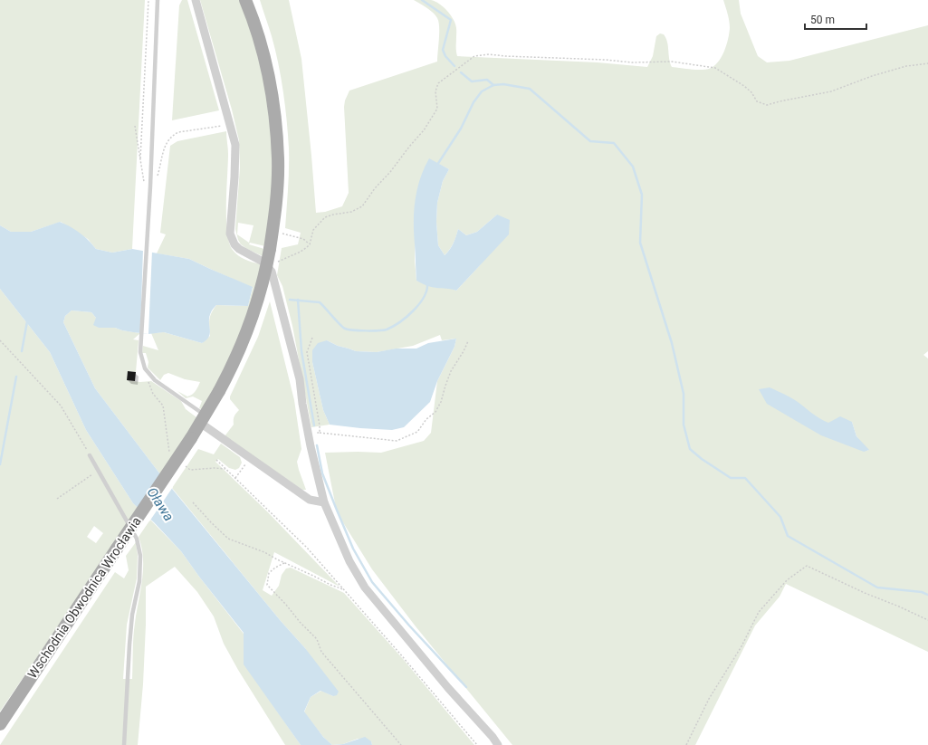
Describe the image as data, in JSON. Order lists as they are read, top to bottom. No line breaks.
{"streets":{"main road":["Wschodnia Obwodnica Wrocławia"]},"water":["Oława"],"scale_bar":"50 m"}
